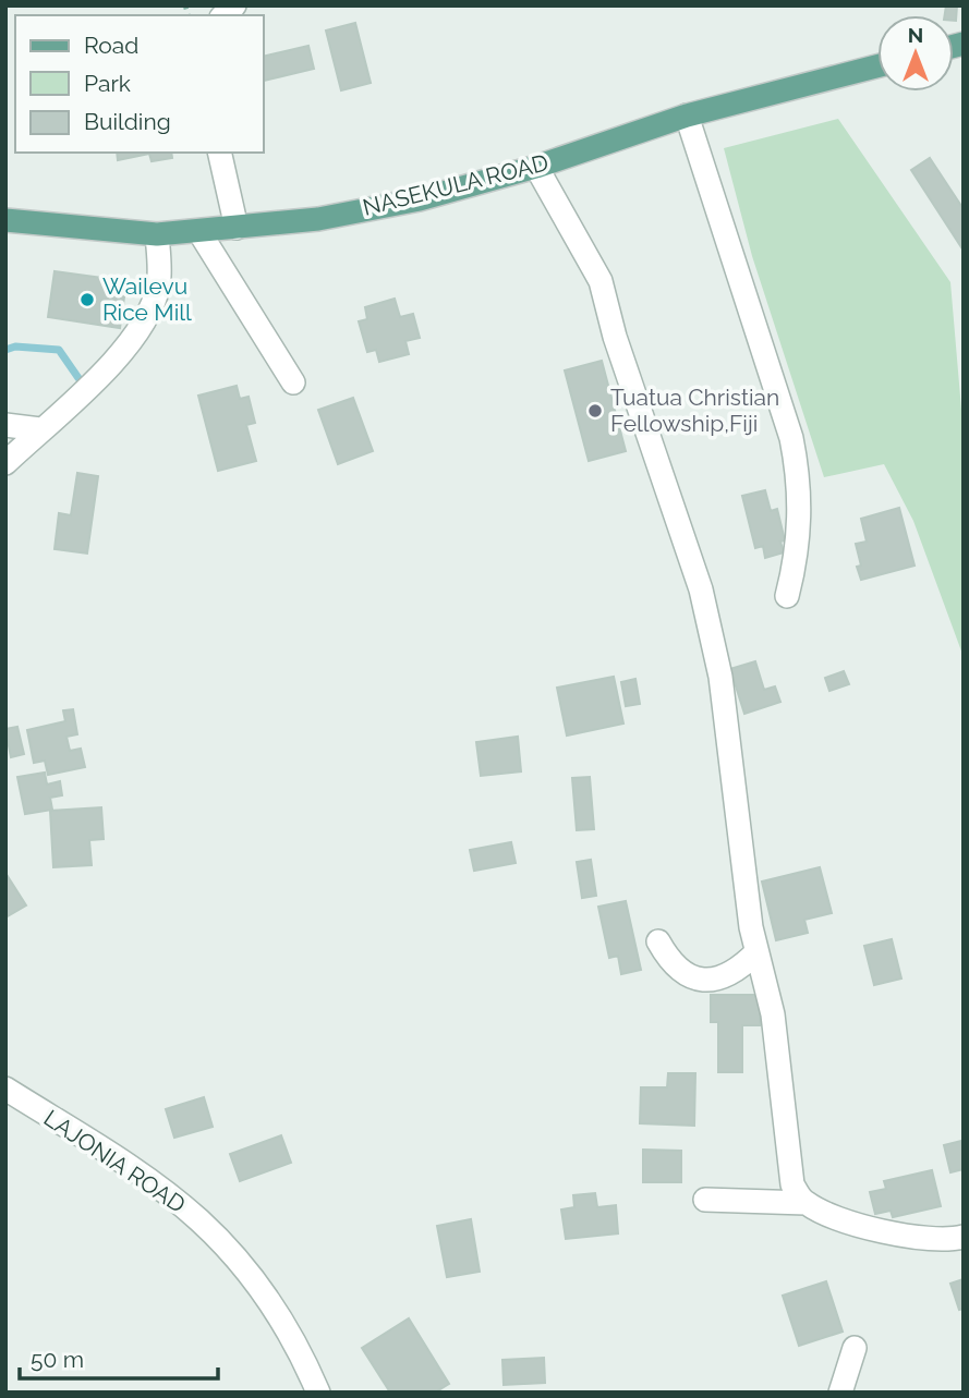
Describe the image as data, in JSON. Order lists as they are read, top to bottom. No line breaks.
{"streets":{"main road":["NASEKULA ROAD"],"street":["LAJONIA ROAD"]},"places":["Wailevu Rice Mill","Tuatua Christian Fellowship,Fiji"],"legend":["Road","Park","Building"],"scale_bar":"50 m","north":"top"}
